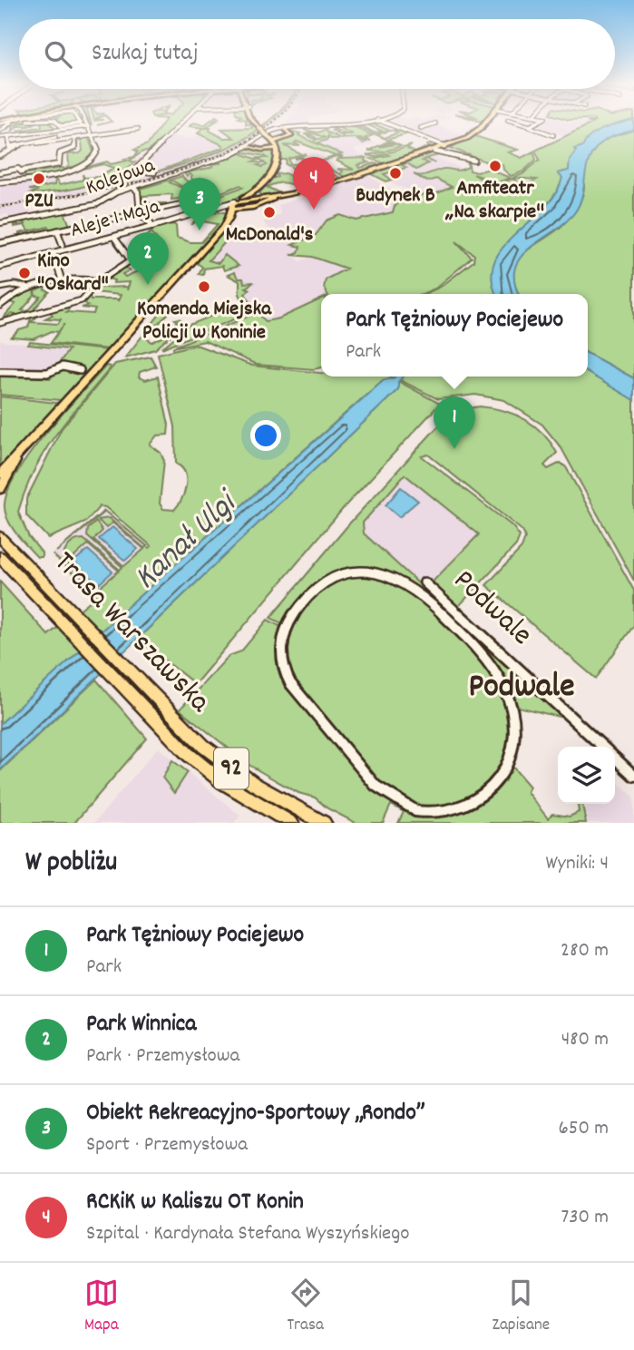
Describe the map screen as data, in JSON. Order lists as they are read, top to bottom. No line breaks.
{"streets":{"main road":["Trasa Warszawska","92"],"street":["Kolejowa","Aleje 1 Maja","Podwale"]},"districts":["Podwale"],"water":["Kanał Ulgi"],"places":["Amfiteatr ,,Na skarpie''","Budynek B","PZU","McDonald's","Kino \"Oskard\"","Komenda Miejska Policji w Koninie"],"page":{"search":"Szukaj tutaj","pins":["4","3","2","1"],"popup":["Park Tężniowy Pociejewo","Park"],"heading":["W pobliżu","Wyniki: 4"],"list":[{"mark":"1","name":"Park Tężniowy Pociejewo","note":"Park","value":"280 m"},{"mark":"2","name":"Park Winnica","note":"Park · Przemysłowa","value":"480 m"},{"mark":"3","name":"Obiekt Rekreacyjno-Sportowy „Rondo”","note":"Sport · Przemysłowa","value":"650 m"},{"mark":"4","name":"RCKiK w Kaliszu OT Konin","note":"Szpital · Kardynała Stefana Wyszyńskiego","value":"730 m"}],"nav":["Mapa","Trasa","Zapisane"]}}
